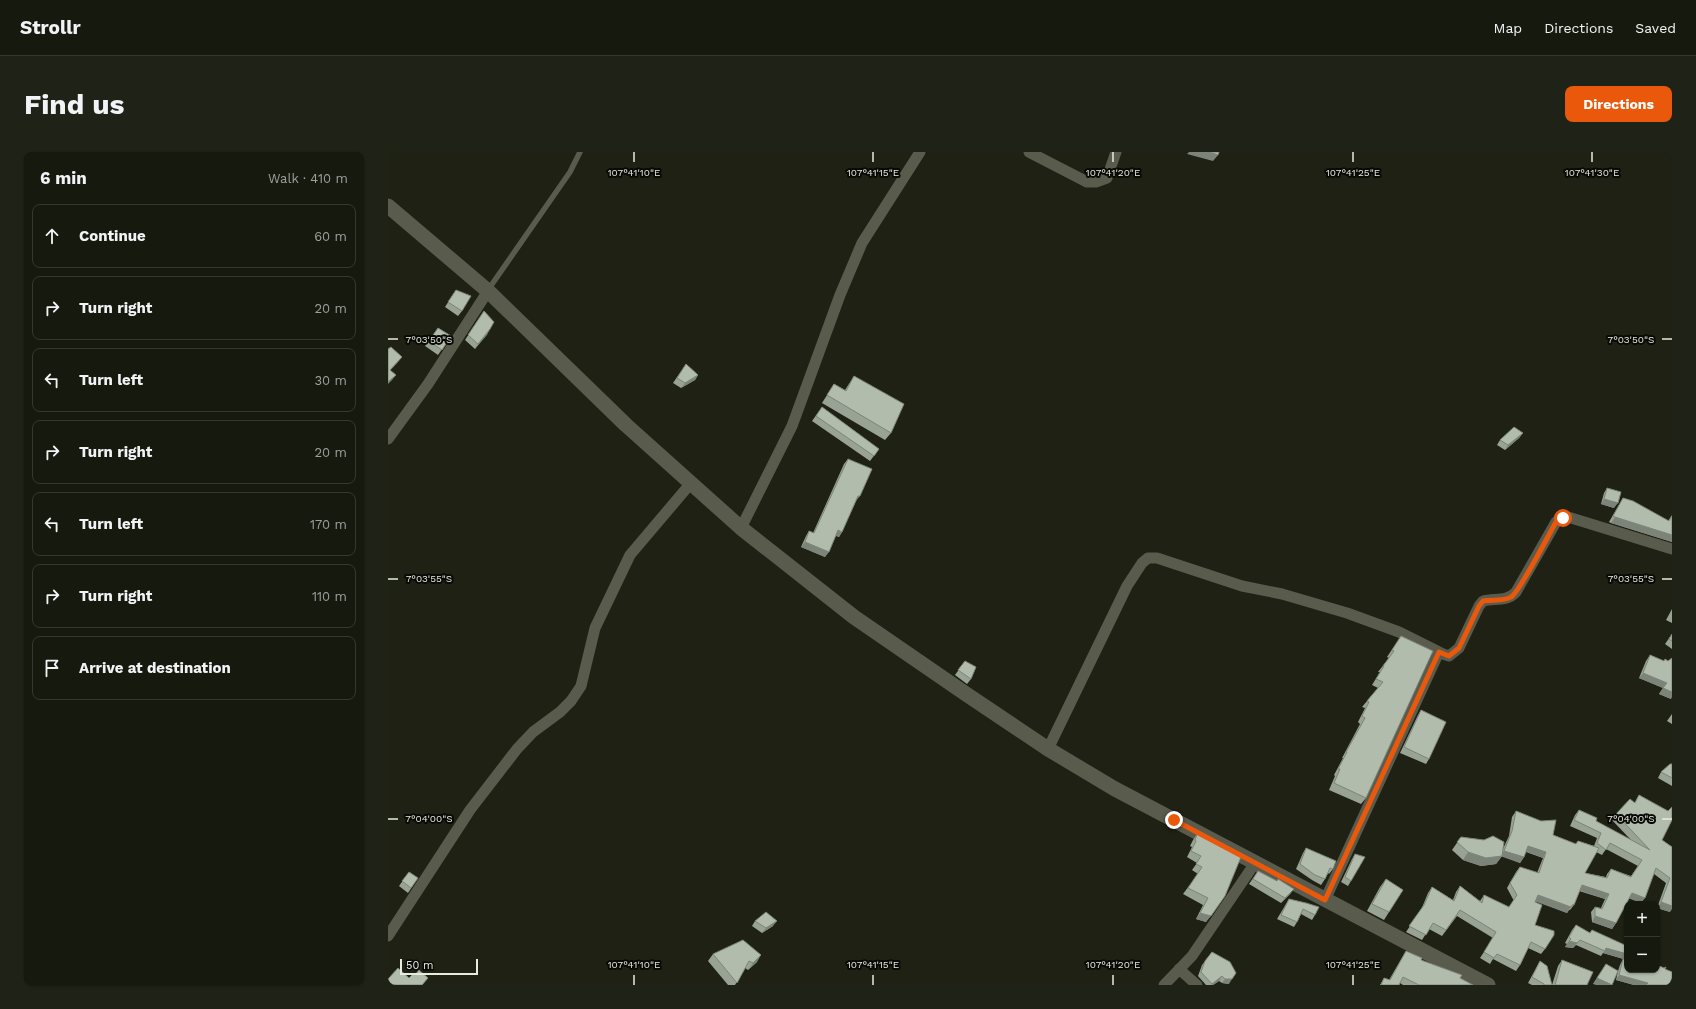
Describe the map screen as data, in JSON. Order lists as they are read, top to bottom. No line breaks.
{"scale_bar":"50 m","page":{"header":"Strollr","nav":["Map","Directions","Saved"],"buttons":"Directions","title":"Find us","heading":["6 min","Walk · 410 m"],"list":[["Continue","60 m"],["Turn right","20 m"],["Turn left","30 m"],["Turn right","20 m"],["Turn left","170 m"],["Turn right","110 m"],"Arrive at destination"],"map_buttons":["+","−"],"scale":"50 m"},"coordinates":["107°41'10\"E","107°41'15\"E","107°41'20\"E","107°41'25\"E","107°41'30\"E","7°03'50\"S","7°03'55\"S","7°04'00\"S"]}
